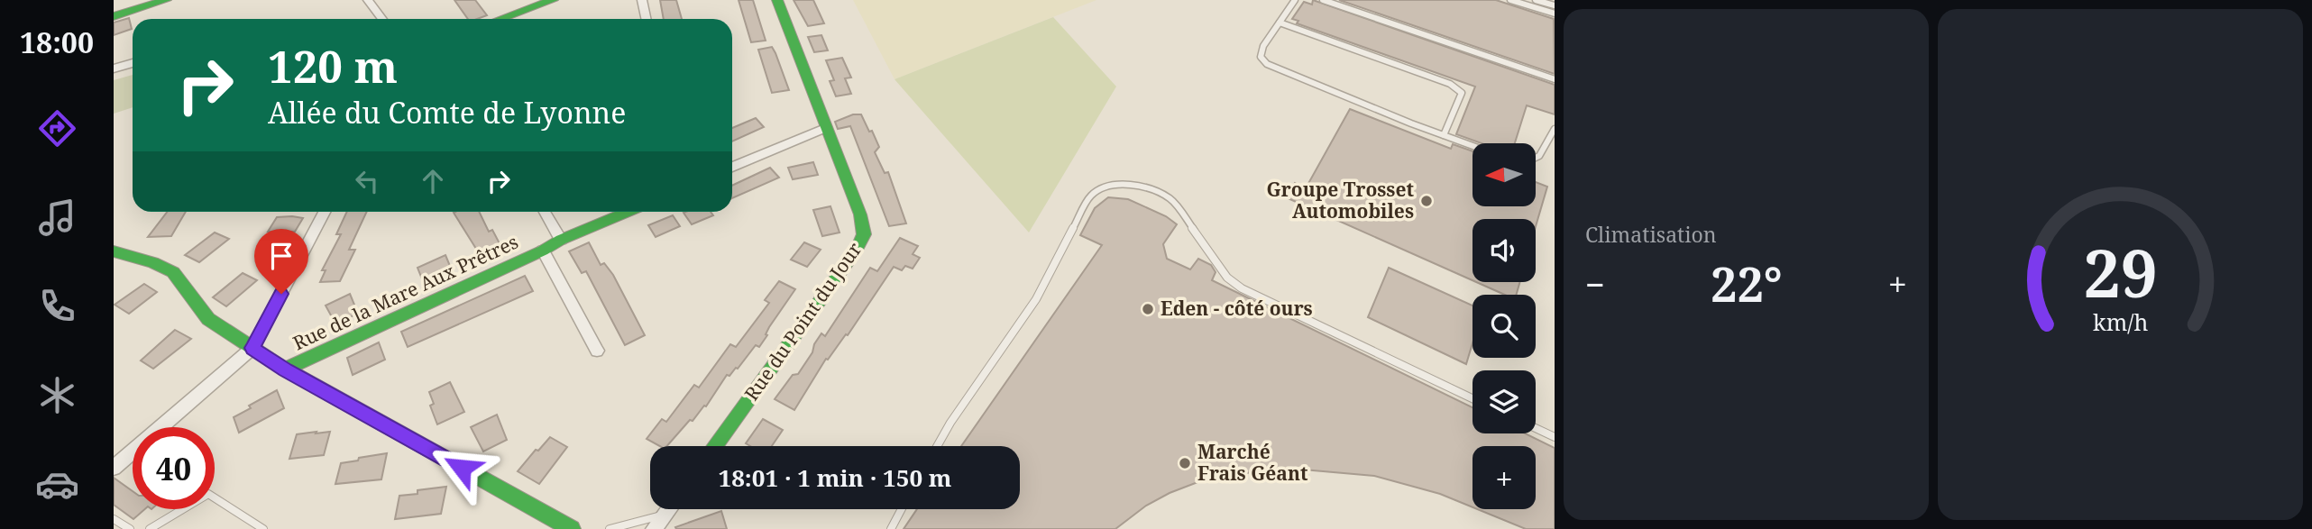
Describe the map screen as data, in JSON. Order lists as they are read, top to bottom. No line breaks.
{"streets":{"street":["Rue de la Mare Aux Prêtres","Rue du Point du Jour"]},"places":["Groupe Trosset Automobiles","Eden - côté ours","Marché Frais Géant"],"north":"left","page":{"tabs":"18:00","tile":"Climatisation","turn":["120 m","Allée du Comte de Lyonne"],"map_buttons":"+","heat":["−","22°","+"],"limit":"40","trip":"18:01 · 1 min · 150 m","gauge":["29","km/h"]}}
